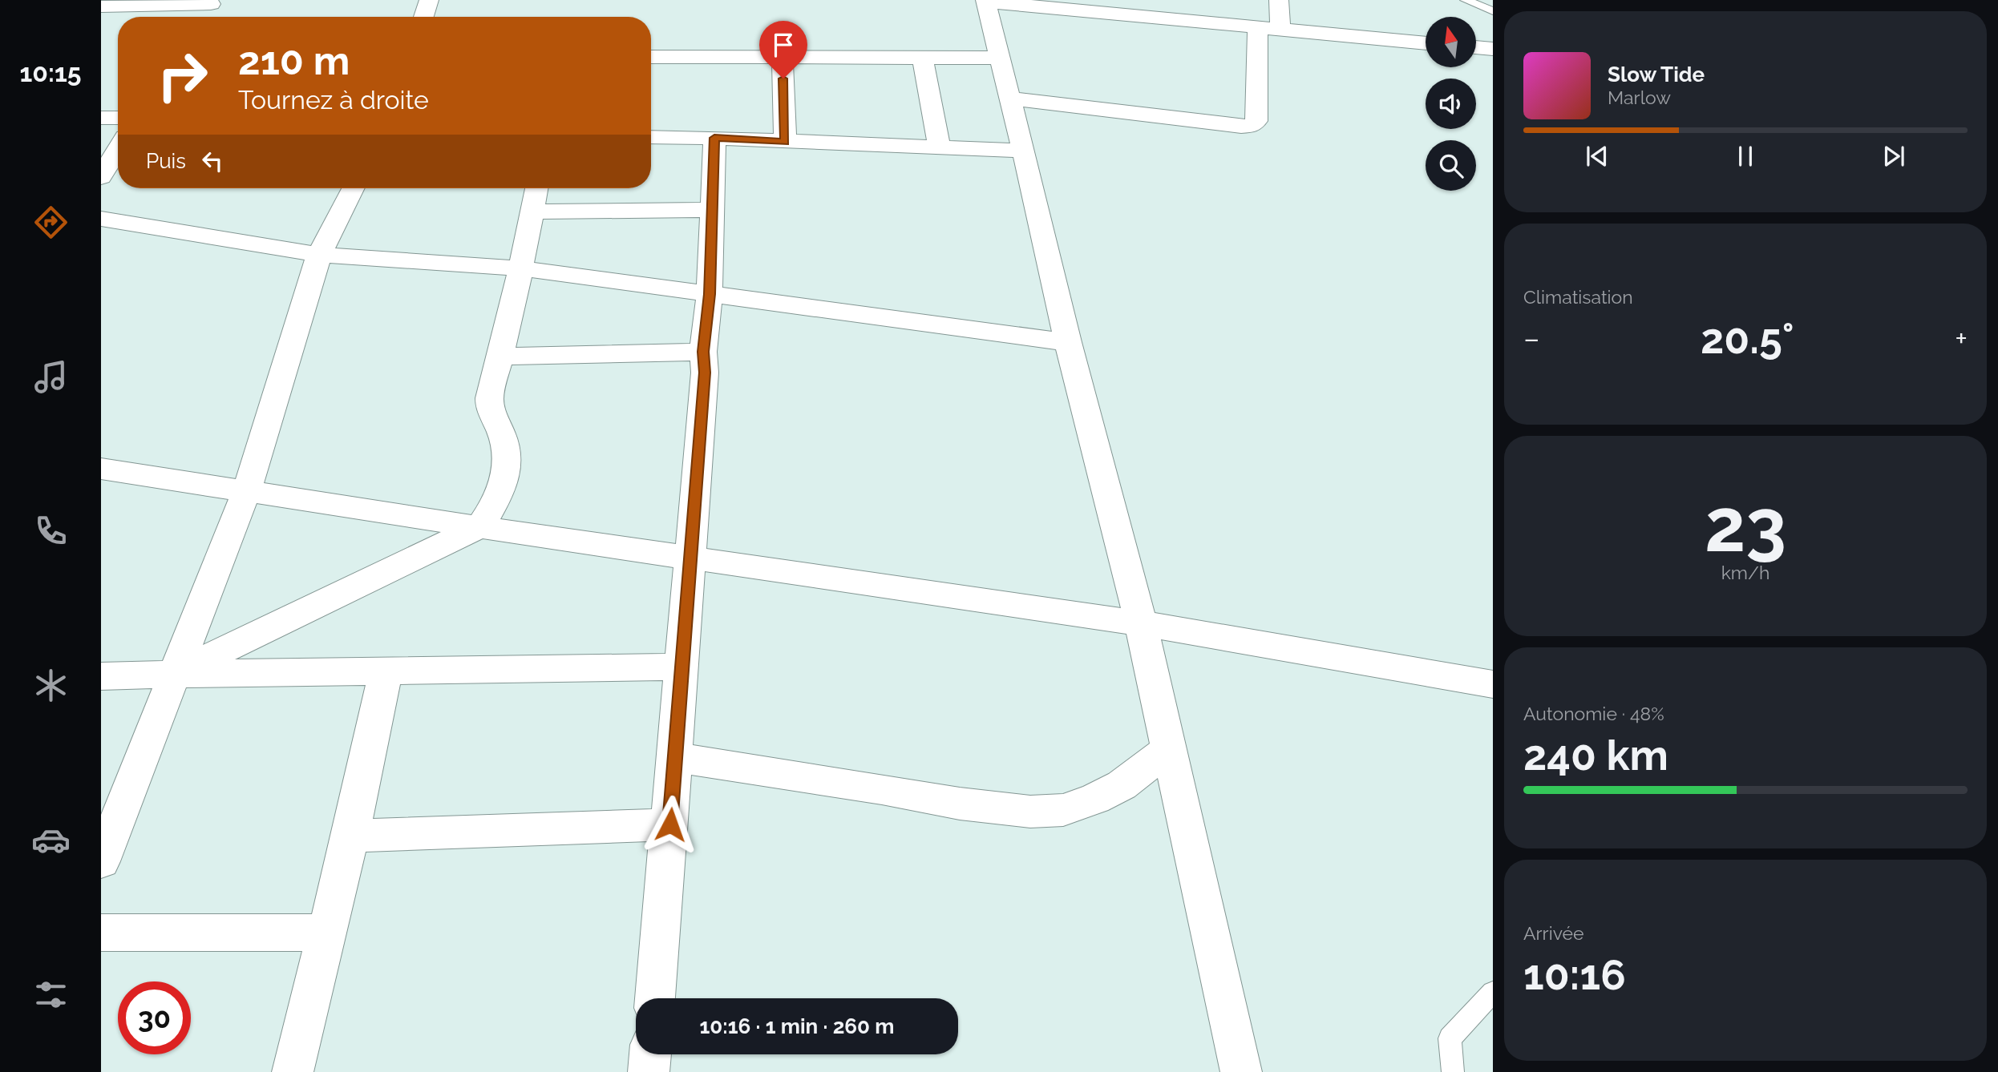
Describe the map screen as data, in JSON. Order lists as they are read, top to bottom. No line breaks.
{"north":"top","page":{"tabs":"10:15","turn":["210 m","Tournez à droite"],"song":["Slow Tide","Marlow"],"then":"Puis","tile":["Climatisation",["23","km/h"],["Autonomie · 48%","240 km"],["Arrivée","10:16"]],"heat":["−","20.5°","+"],"limit":"30","trip":"10:16 · 1 min · 260 m"}}
